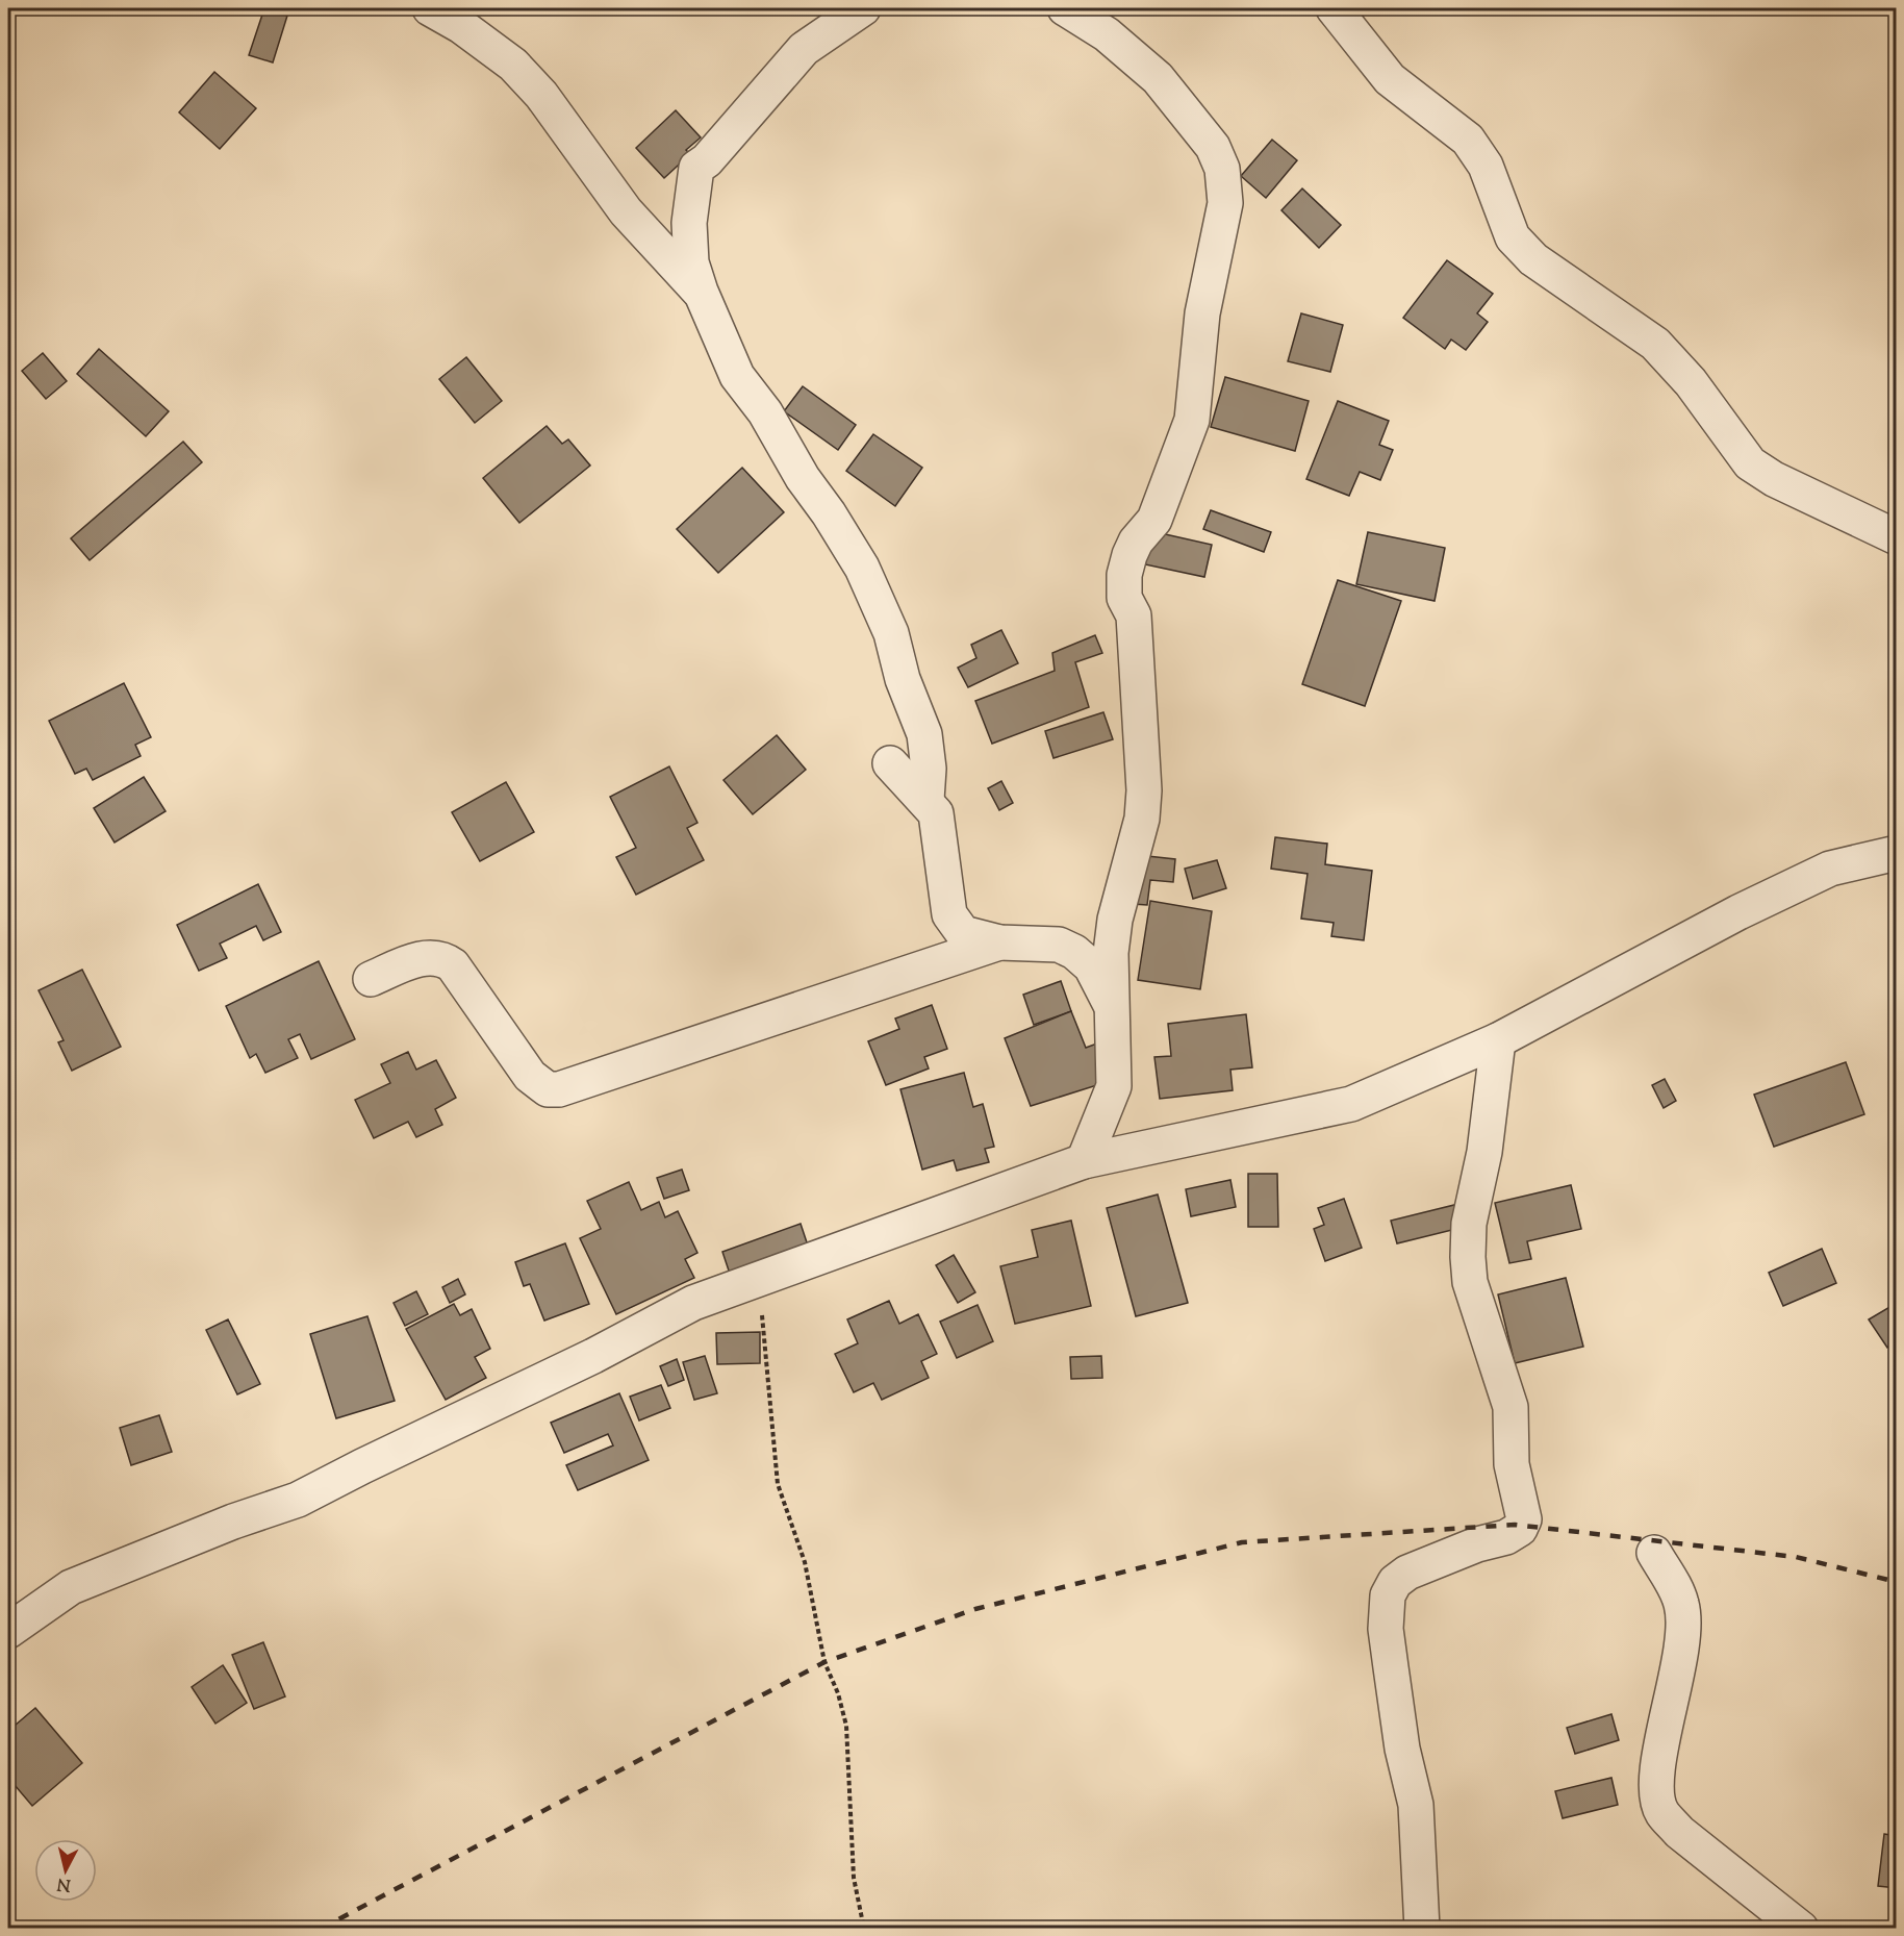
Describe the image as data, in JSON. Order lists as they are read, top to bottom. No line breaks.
{"north":"bottom"}
